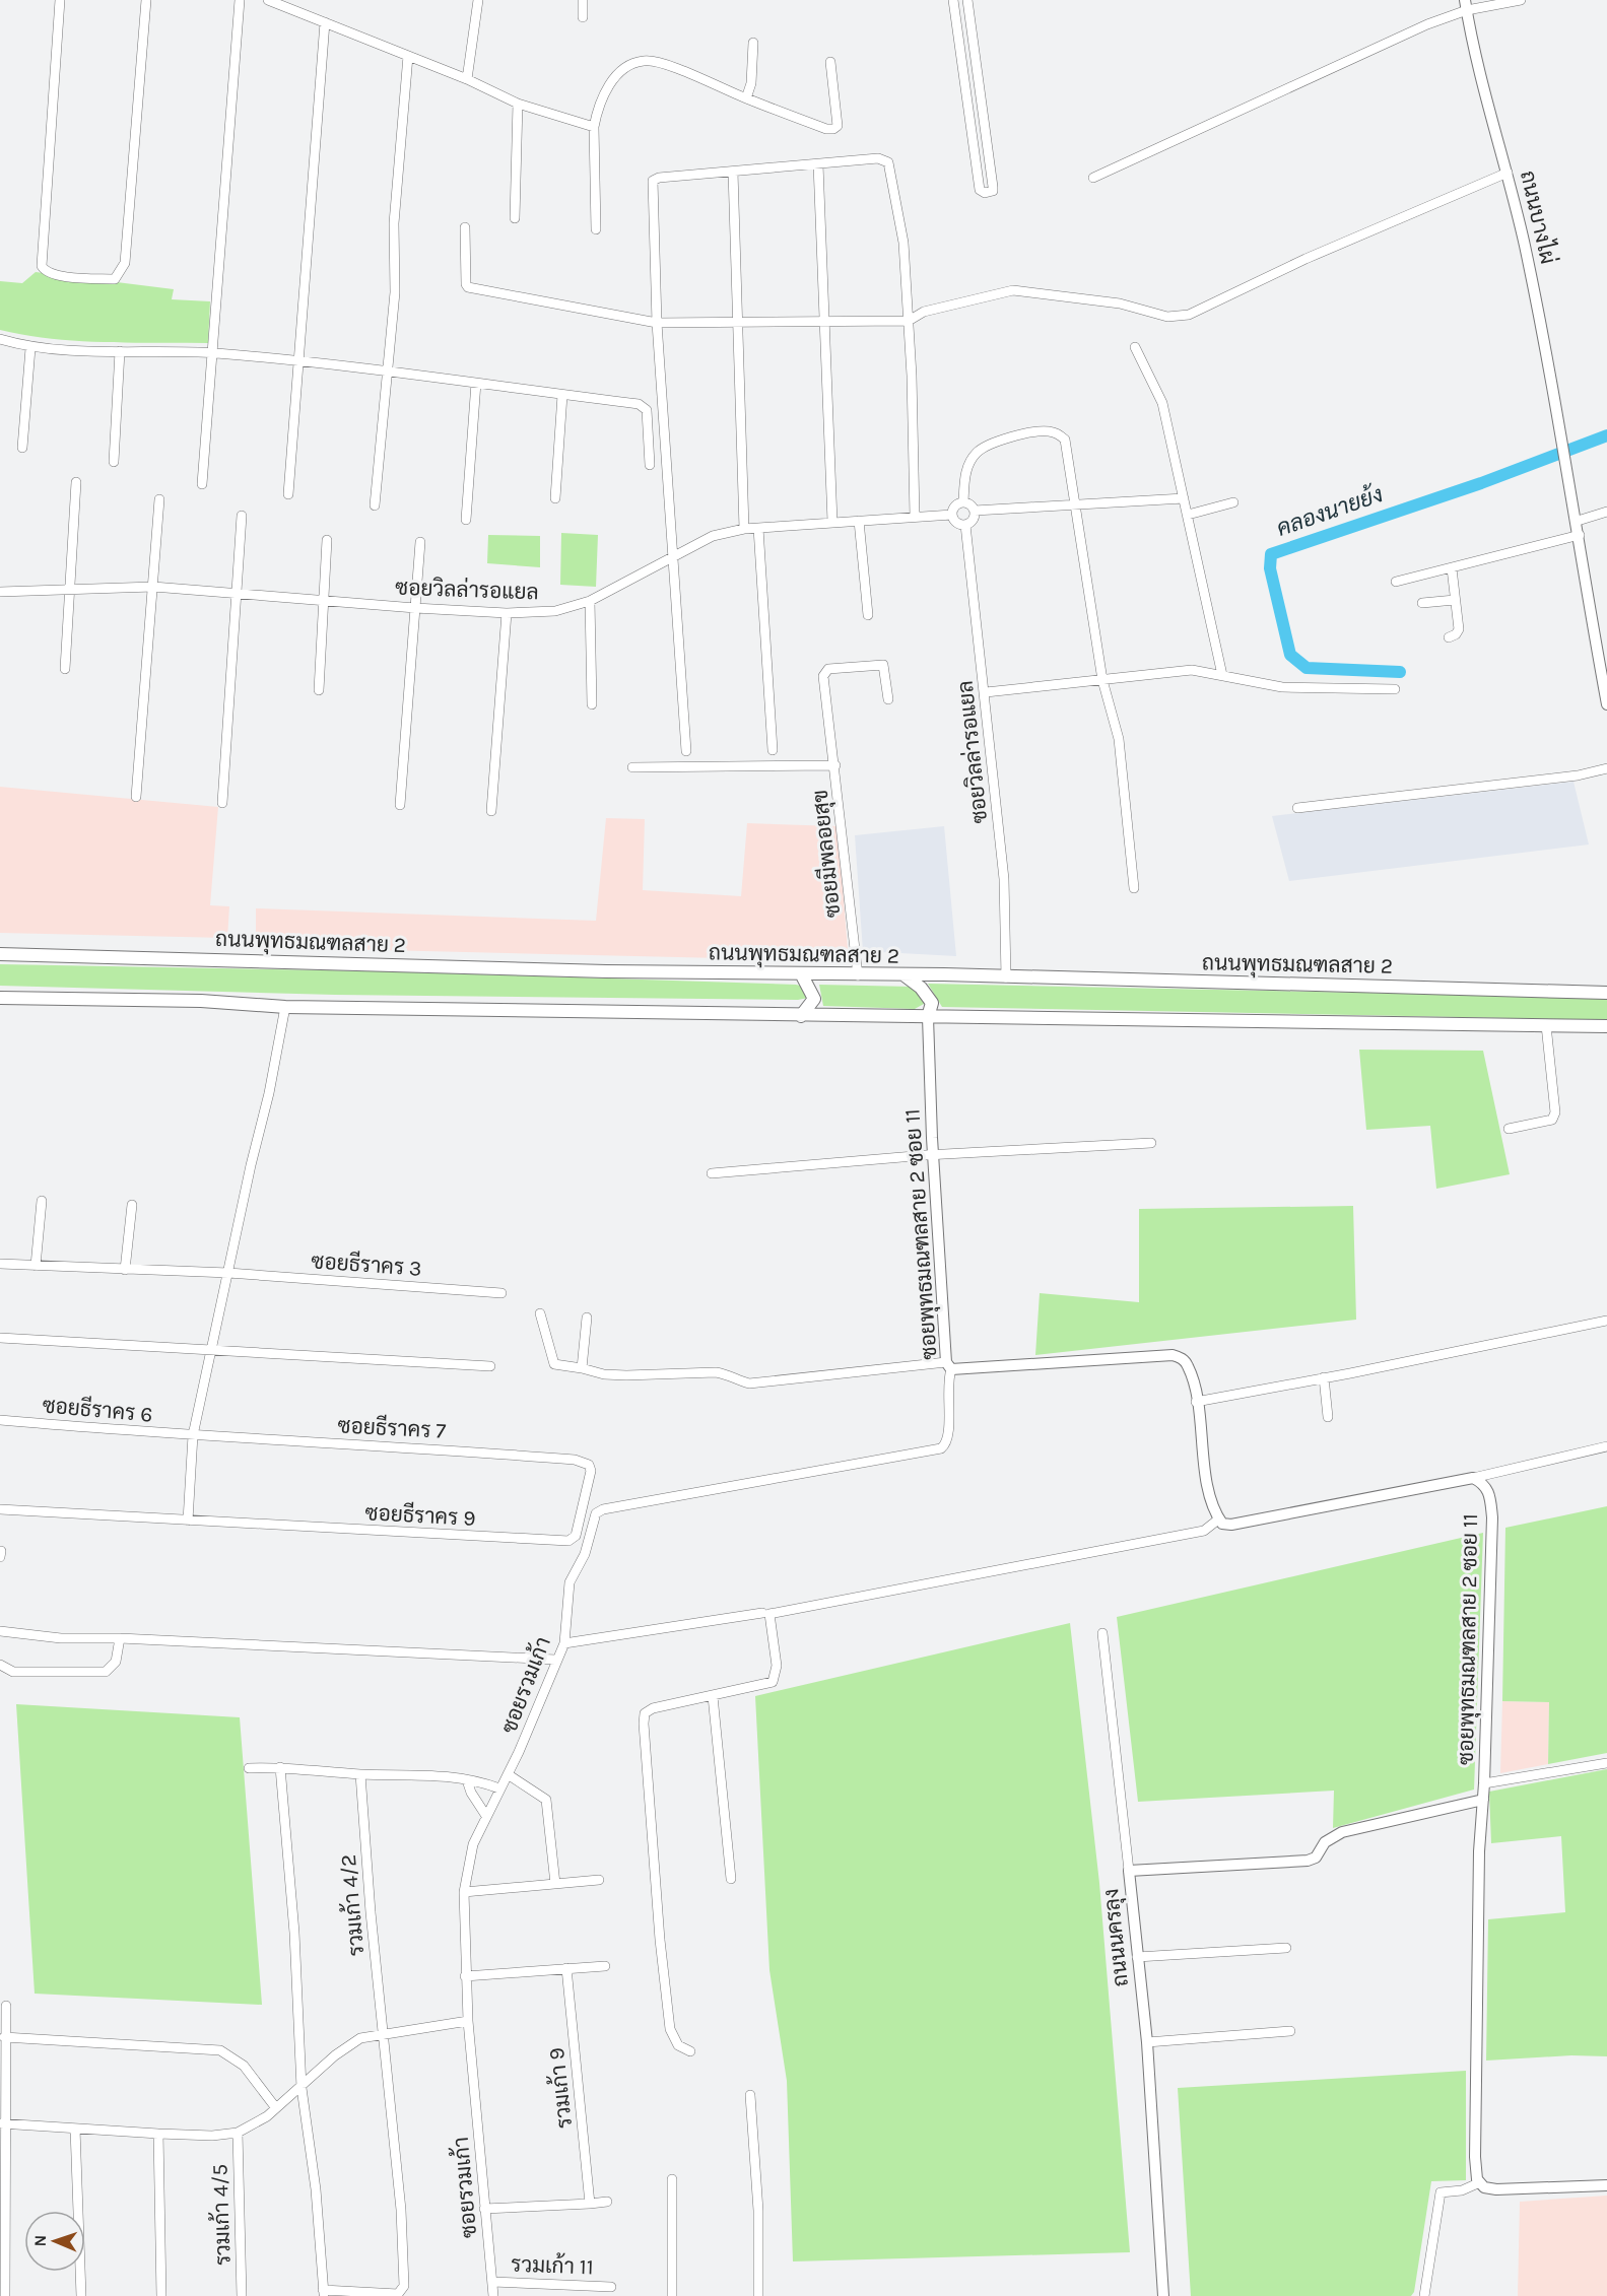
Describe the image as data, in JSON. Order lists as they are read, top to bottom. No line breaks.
{"streets":{"main road":["ถนนพุทธมณฑลสาย 2"],"street":["ถนนบางไผ่","ซอยวิลล่ารอแยล","ซอยมีพลอยสุข","ซอยพุทธมณฑลสาย 2 ซอย 11","ซอยธีราคร 3","ซอยธีราคร 6","ซอยธีราคร 7","ซอยธีราคร 9","ซอยรวมเก้า","รวมเก้า 4/2","ถนนนครลุง","รวมเก้า 9","รวมเก้า 4/5","รวมเก้า 11"]},"crossings":[["ซอยวิลล่ารอแยล","ถนนพุทธมณฑลสาย 2"],["ซอยมีพลอยสุข","ถนนพุทธมณฑลสาย 2"],["ซอยพุทธมณฑลสาย 2 ซอย 11","ซอยรวมเก้า"],["ซอยพุทธมณฑลสาย 2 ซอย 11","ถนนนครลุง"],["ซอยธีราคร 6","ซอยธีราคร 7"],["ซอยธีราคร 7","ซอยธีราคร 9"],["ซอยรวมเก้า","รวมเก้า 11"]],"water":["คลองนายย้ง"],"north":"left"}
